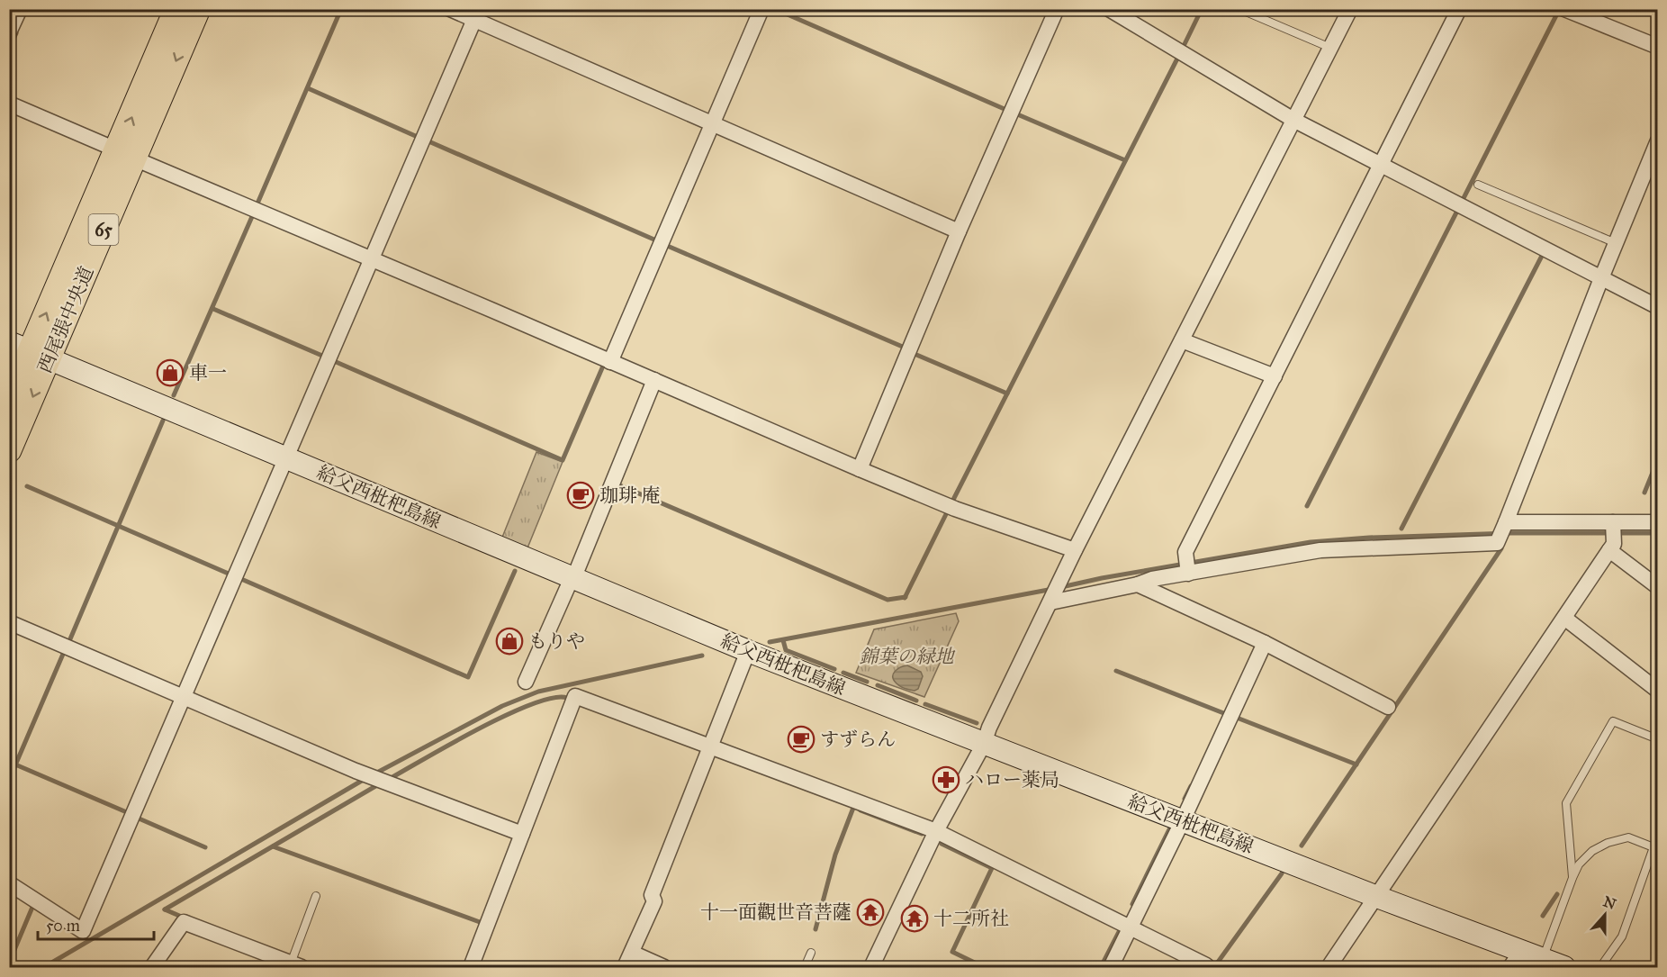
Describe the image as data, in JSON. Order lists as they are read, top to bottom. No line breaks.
{"streets":{"main road":["65","西尾張中央道","給父西枇杷島線"]},"crossings":[["西尾張中央道","給父西枇杷島線"]],"parks":["錦葉の緑地"],"places":{"shop":["車一","もりや"],"cafe":["珈琲 庵","すずらん"],"pharmacy":["ハロー薬局"],"temple":["十一面觀世音菩薩","十二所社"]},"scale_bar":"50 m","north":"top"}
